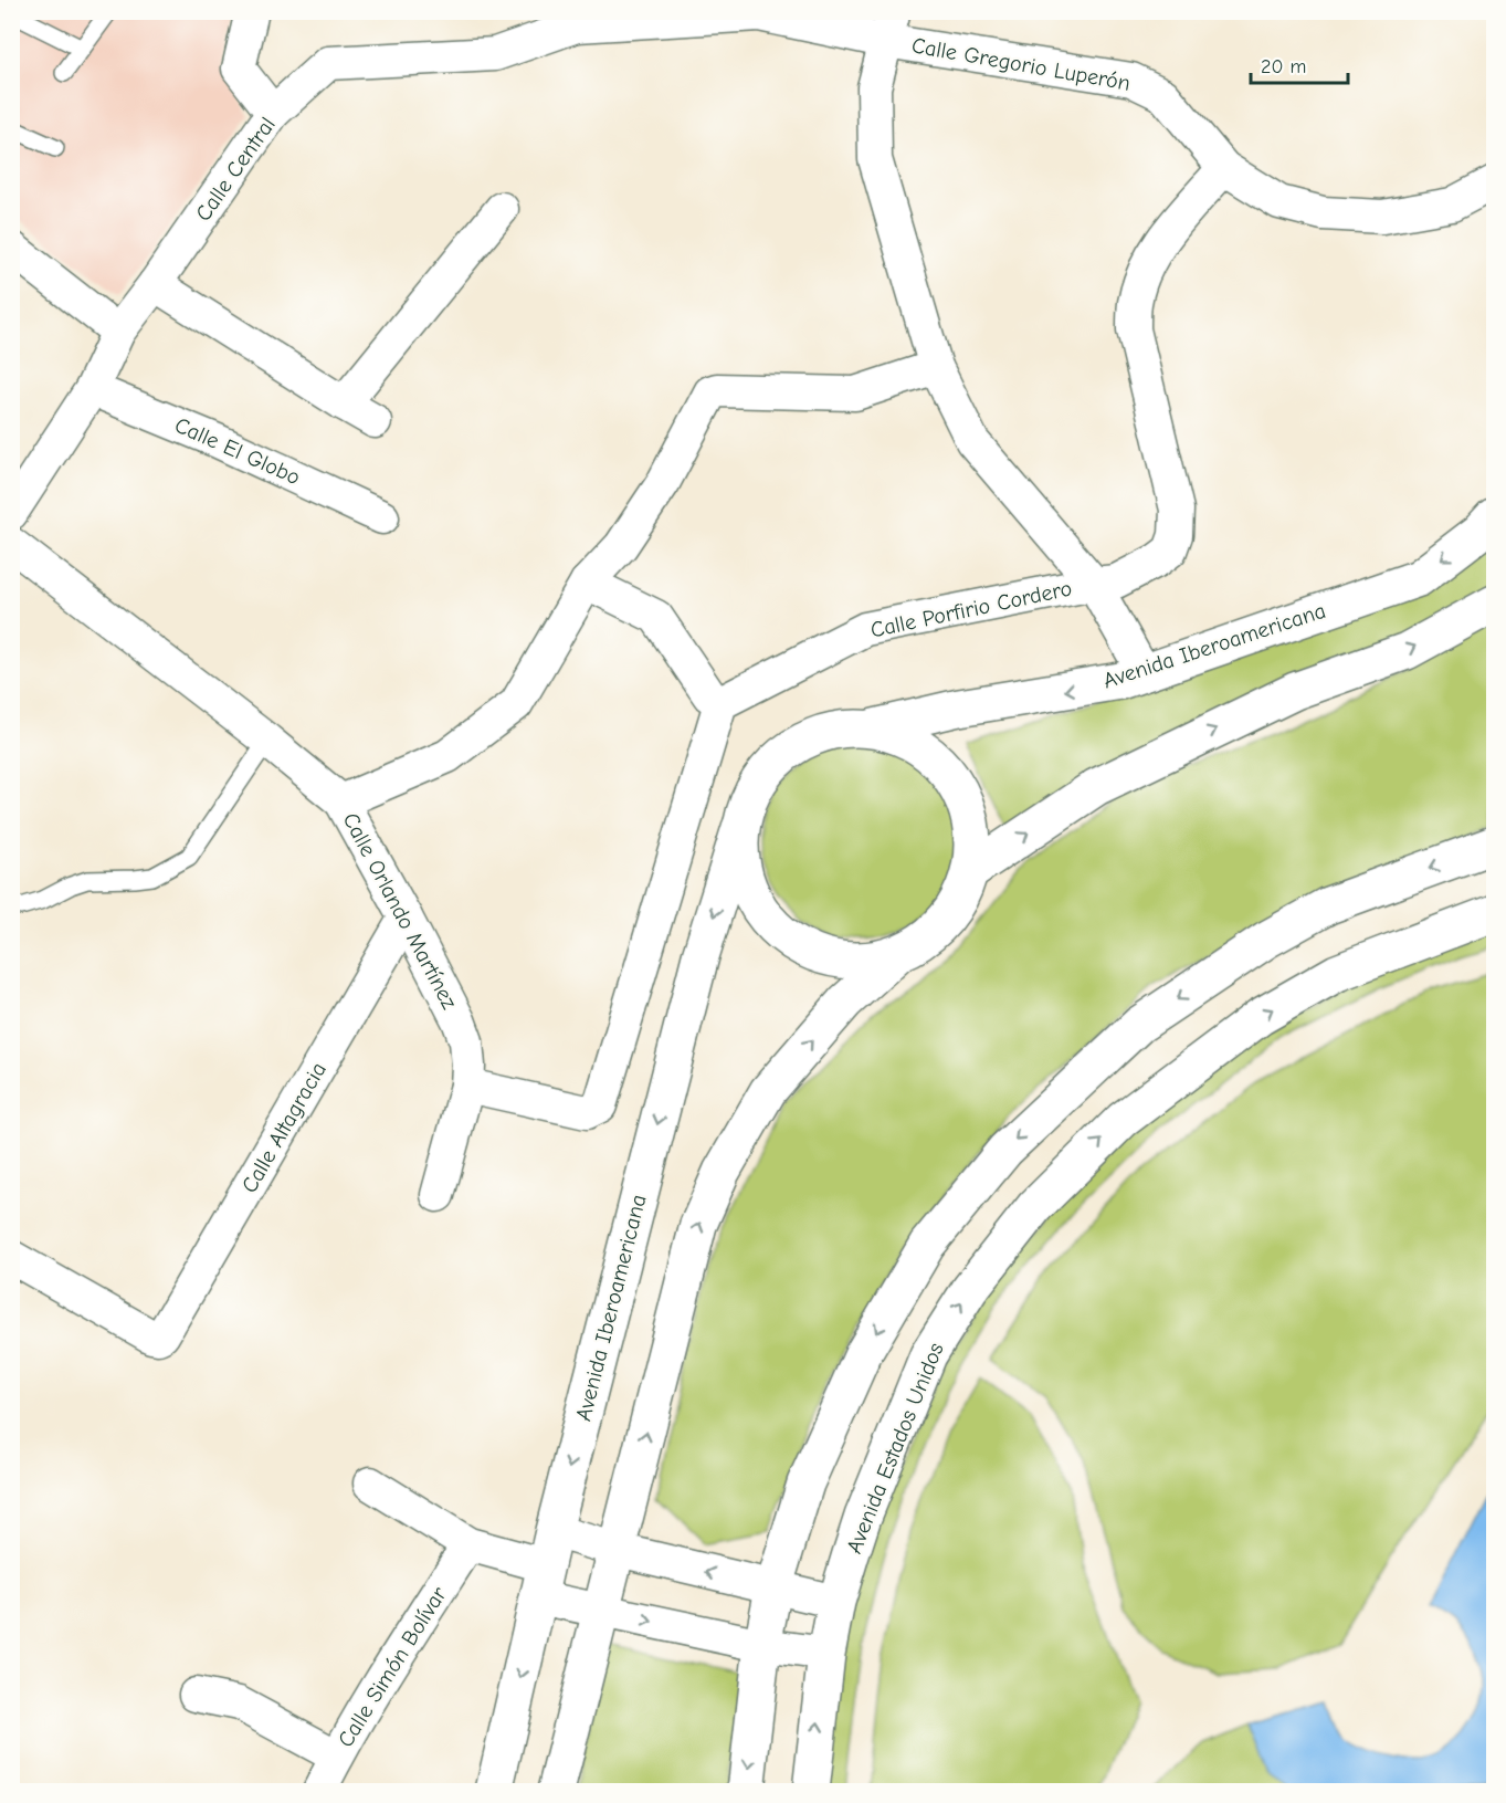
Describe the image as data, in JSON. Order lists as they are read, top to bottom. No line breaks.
{"streets":{"street":["Calle Gregorio Luperón","Calle Central","Calle El Globo","Calle Porfirio Cordero","Avenida Iberoamericana","Calle Orlando Martínez","Calle Altagracia","Avenida Estados Unidos","Calle Simón Bolívar"]},"crossings":[["Calle Gregorio Luperón","Calle Central"],["Calle Gregorio Luperón","Calle Porfirio Cordero"],["Calle Central","Calle El Globo"],["Calle Orlando Martínez","Calle Altagracia"]],"scale_bar":"20 m"}
